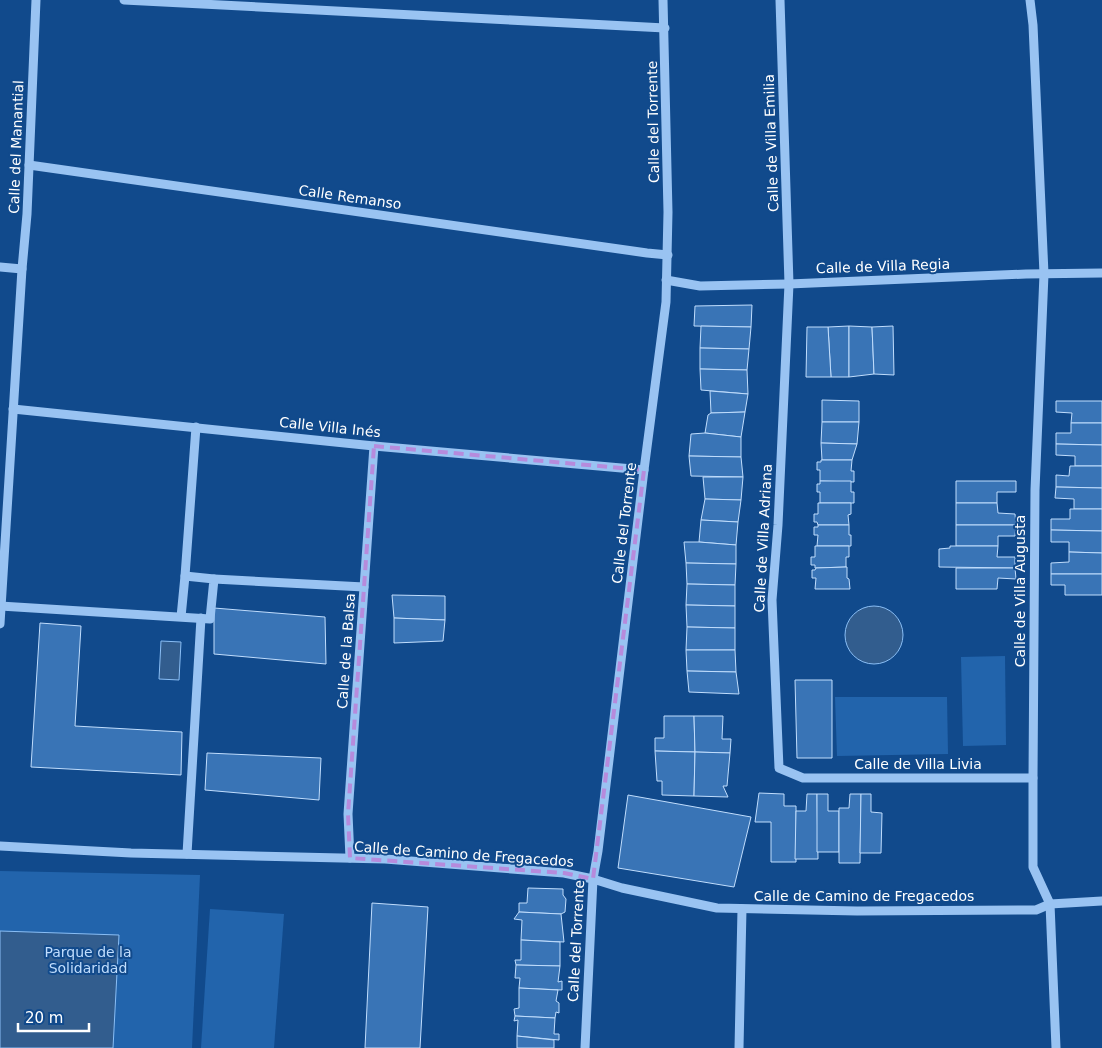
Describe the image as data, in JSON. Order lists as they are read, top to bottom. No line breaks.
{"streets":{"street":["Calle del Torrente","Calle de Villa Emilia","Calle del Manantial","Calle Remanso","Calle de Villa Regia","Calle Villa Inés","Calle de Villa Adriana","Calle de Villa Augusta","Calle de la Balsa","Calle de Villa Livia","Calle de Camino de Fregacedos"]},"crossings":[["Calle del Torrente","Calle Remanso"],["Calle del Torrente","Calle de Villa Regia"],["Calle del Torrente","Calle Villa Inés"],["Calle del Torrente","Calle de Camino de Fregacedos"],["Calle de Villa Emilia","Calle de Villa Regia"],["Calle de Villa Emilia","Calle de Villa Adriana"],["Calle del Manantial","Calle Remanso"],["Calle del Manantial","Calle Villa Inés"],["Calle de Villa Regia","Calle de Villa Adriana"],["Calle de Villa Regia","Calle de Villa Augusta"],["Calle Villa Inés","Calle de la Balsa"],["Calle de Villa Adriana","Calle de Villa Livia"],["Calle de Villa Augusta","Calle de Villa Livia"],["Calle de Villa Augusta","Calle de Camino de Fregacedos"],["Calle de la Balsa","Calle de Camino de Fregacedos"]],"parks":["Parque de la Solidaridad"],"scale_bar":"20 m"}
